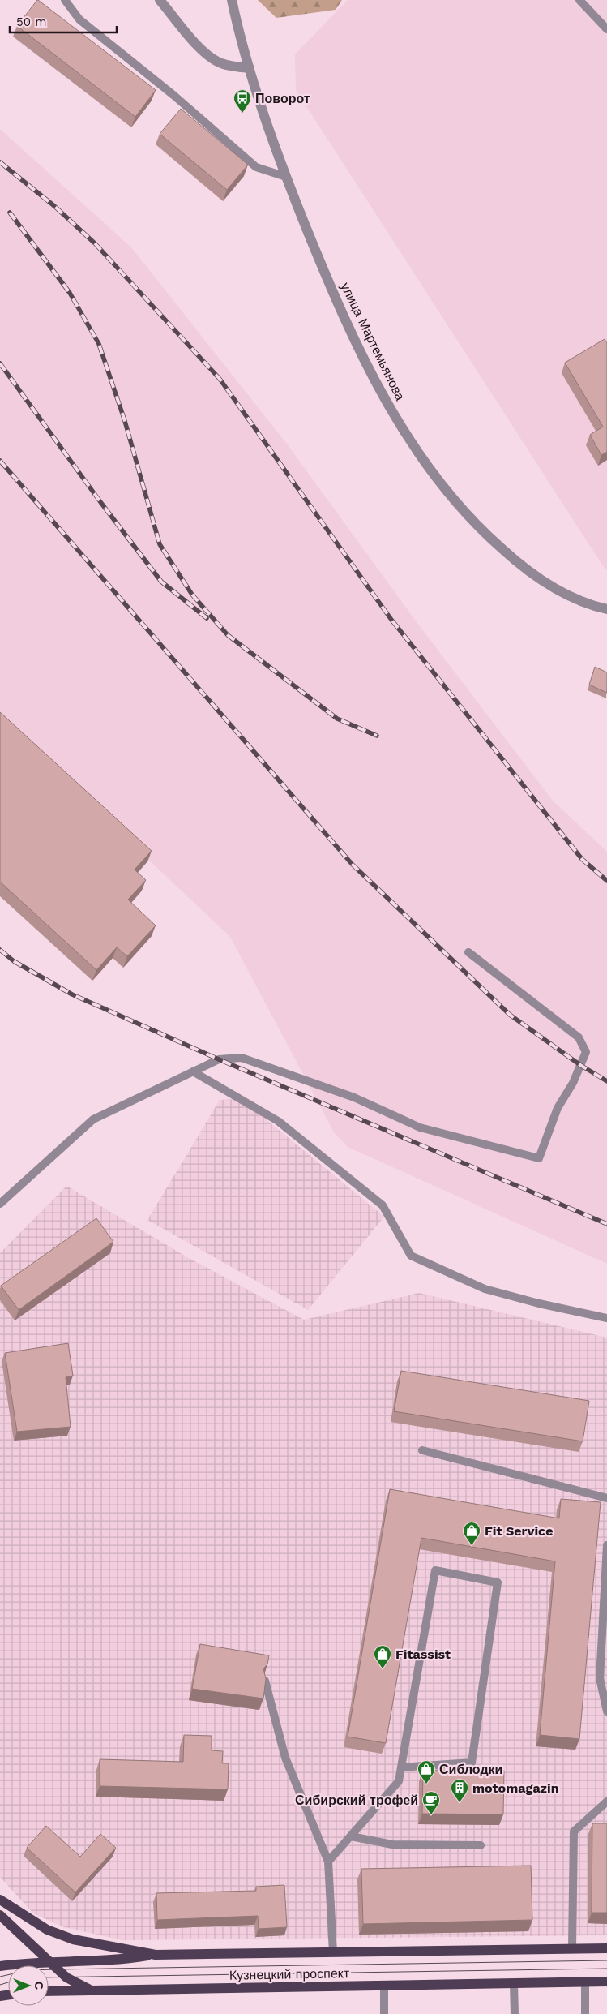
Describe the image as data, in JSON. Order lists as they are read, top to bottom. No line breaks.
{"streets":{"main road":["Кузнецкий проспект"],"street":["улица Мартемьянова"]},"places":{"bus stop":["Поворот"],"shop":["Fit Service","Fitassist","Сиблодки"],"building":["motomagazin"],"cafe":["Сибирский трофей"]},"scale_bar":"50 m","north":"right"}
